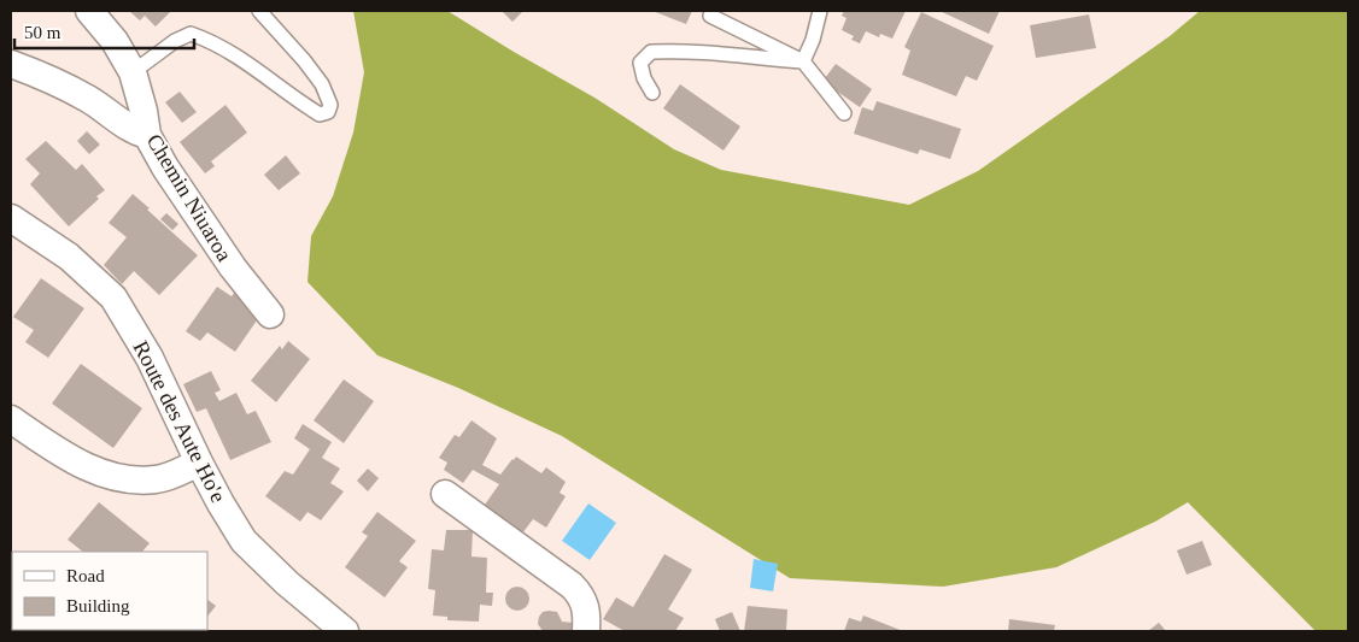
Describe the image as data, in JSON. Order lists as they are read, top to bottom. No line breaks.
{"streets":{"street":["Chemin Niuaroa","Route des Aute Ho'e"]},"legend":["Road","Building"],"scale_bar":"50 m"}
